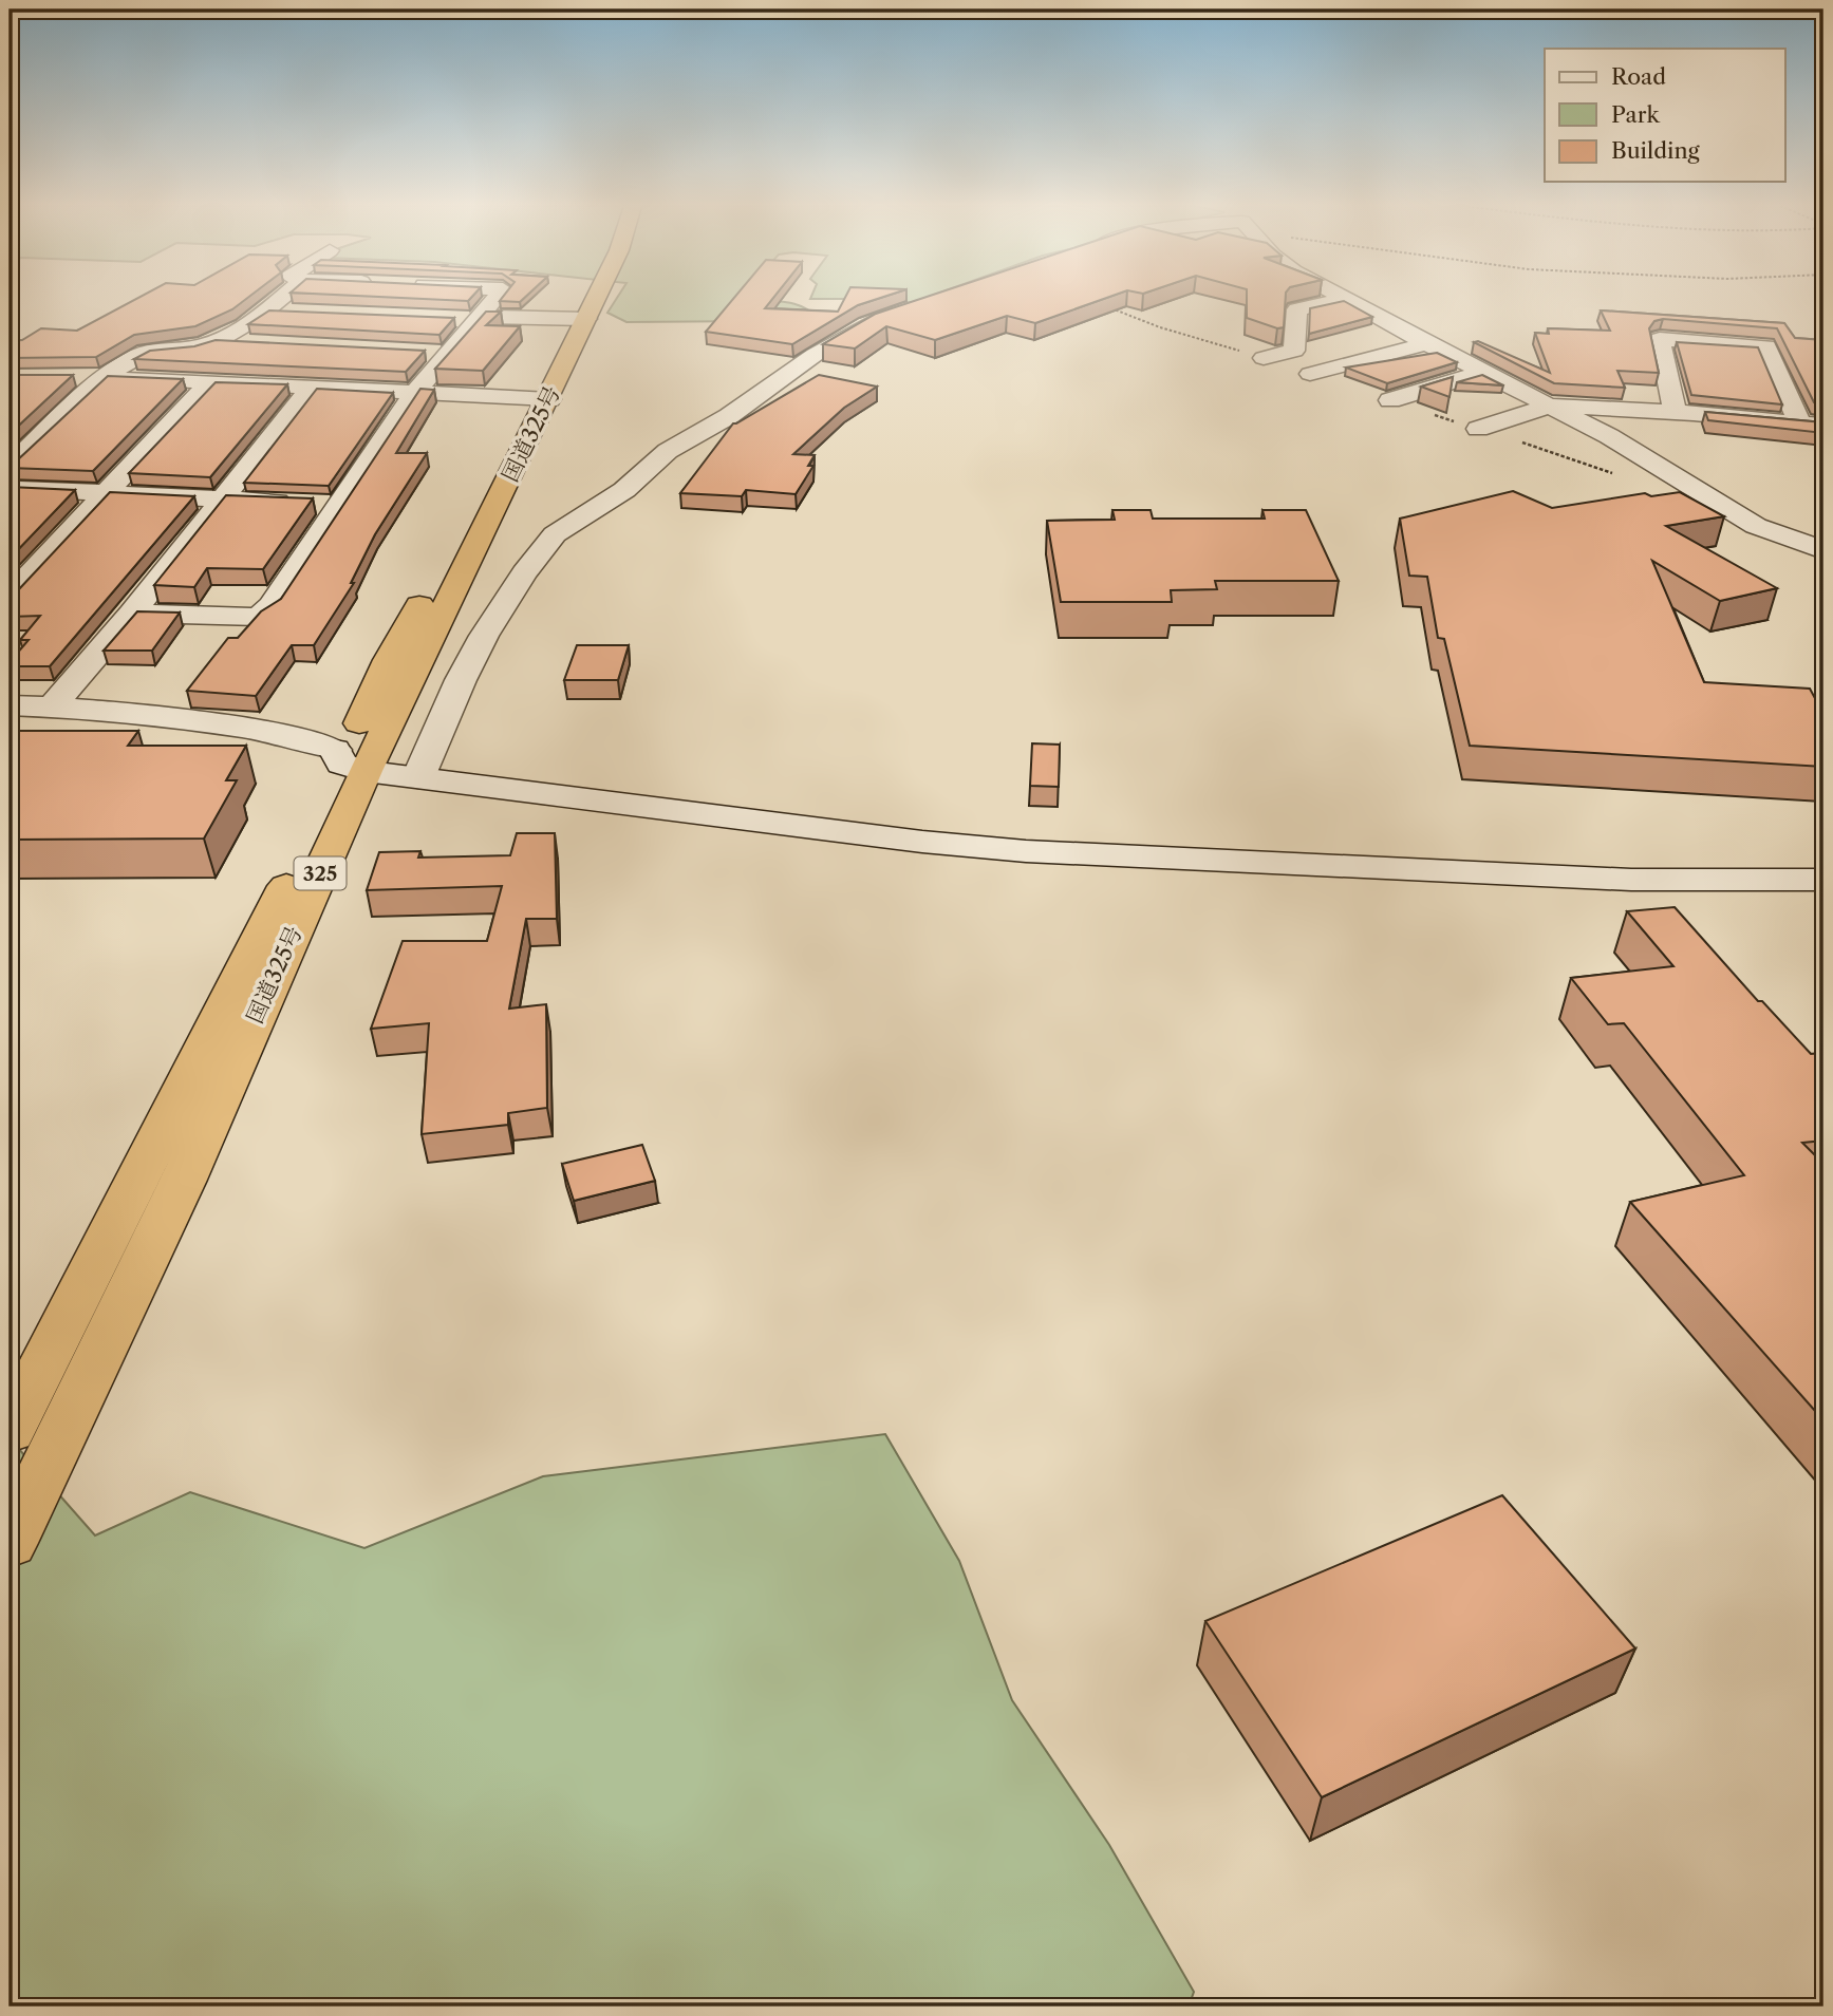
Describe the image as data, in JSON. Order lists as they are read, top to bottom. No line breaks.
{"streets":{"highway":["国道325号","325"]},"legend":["Road","Park","Building"]}
